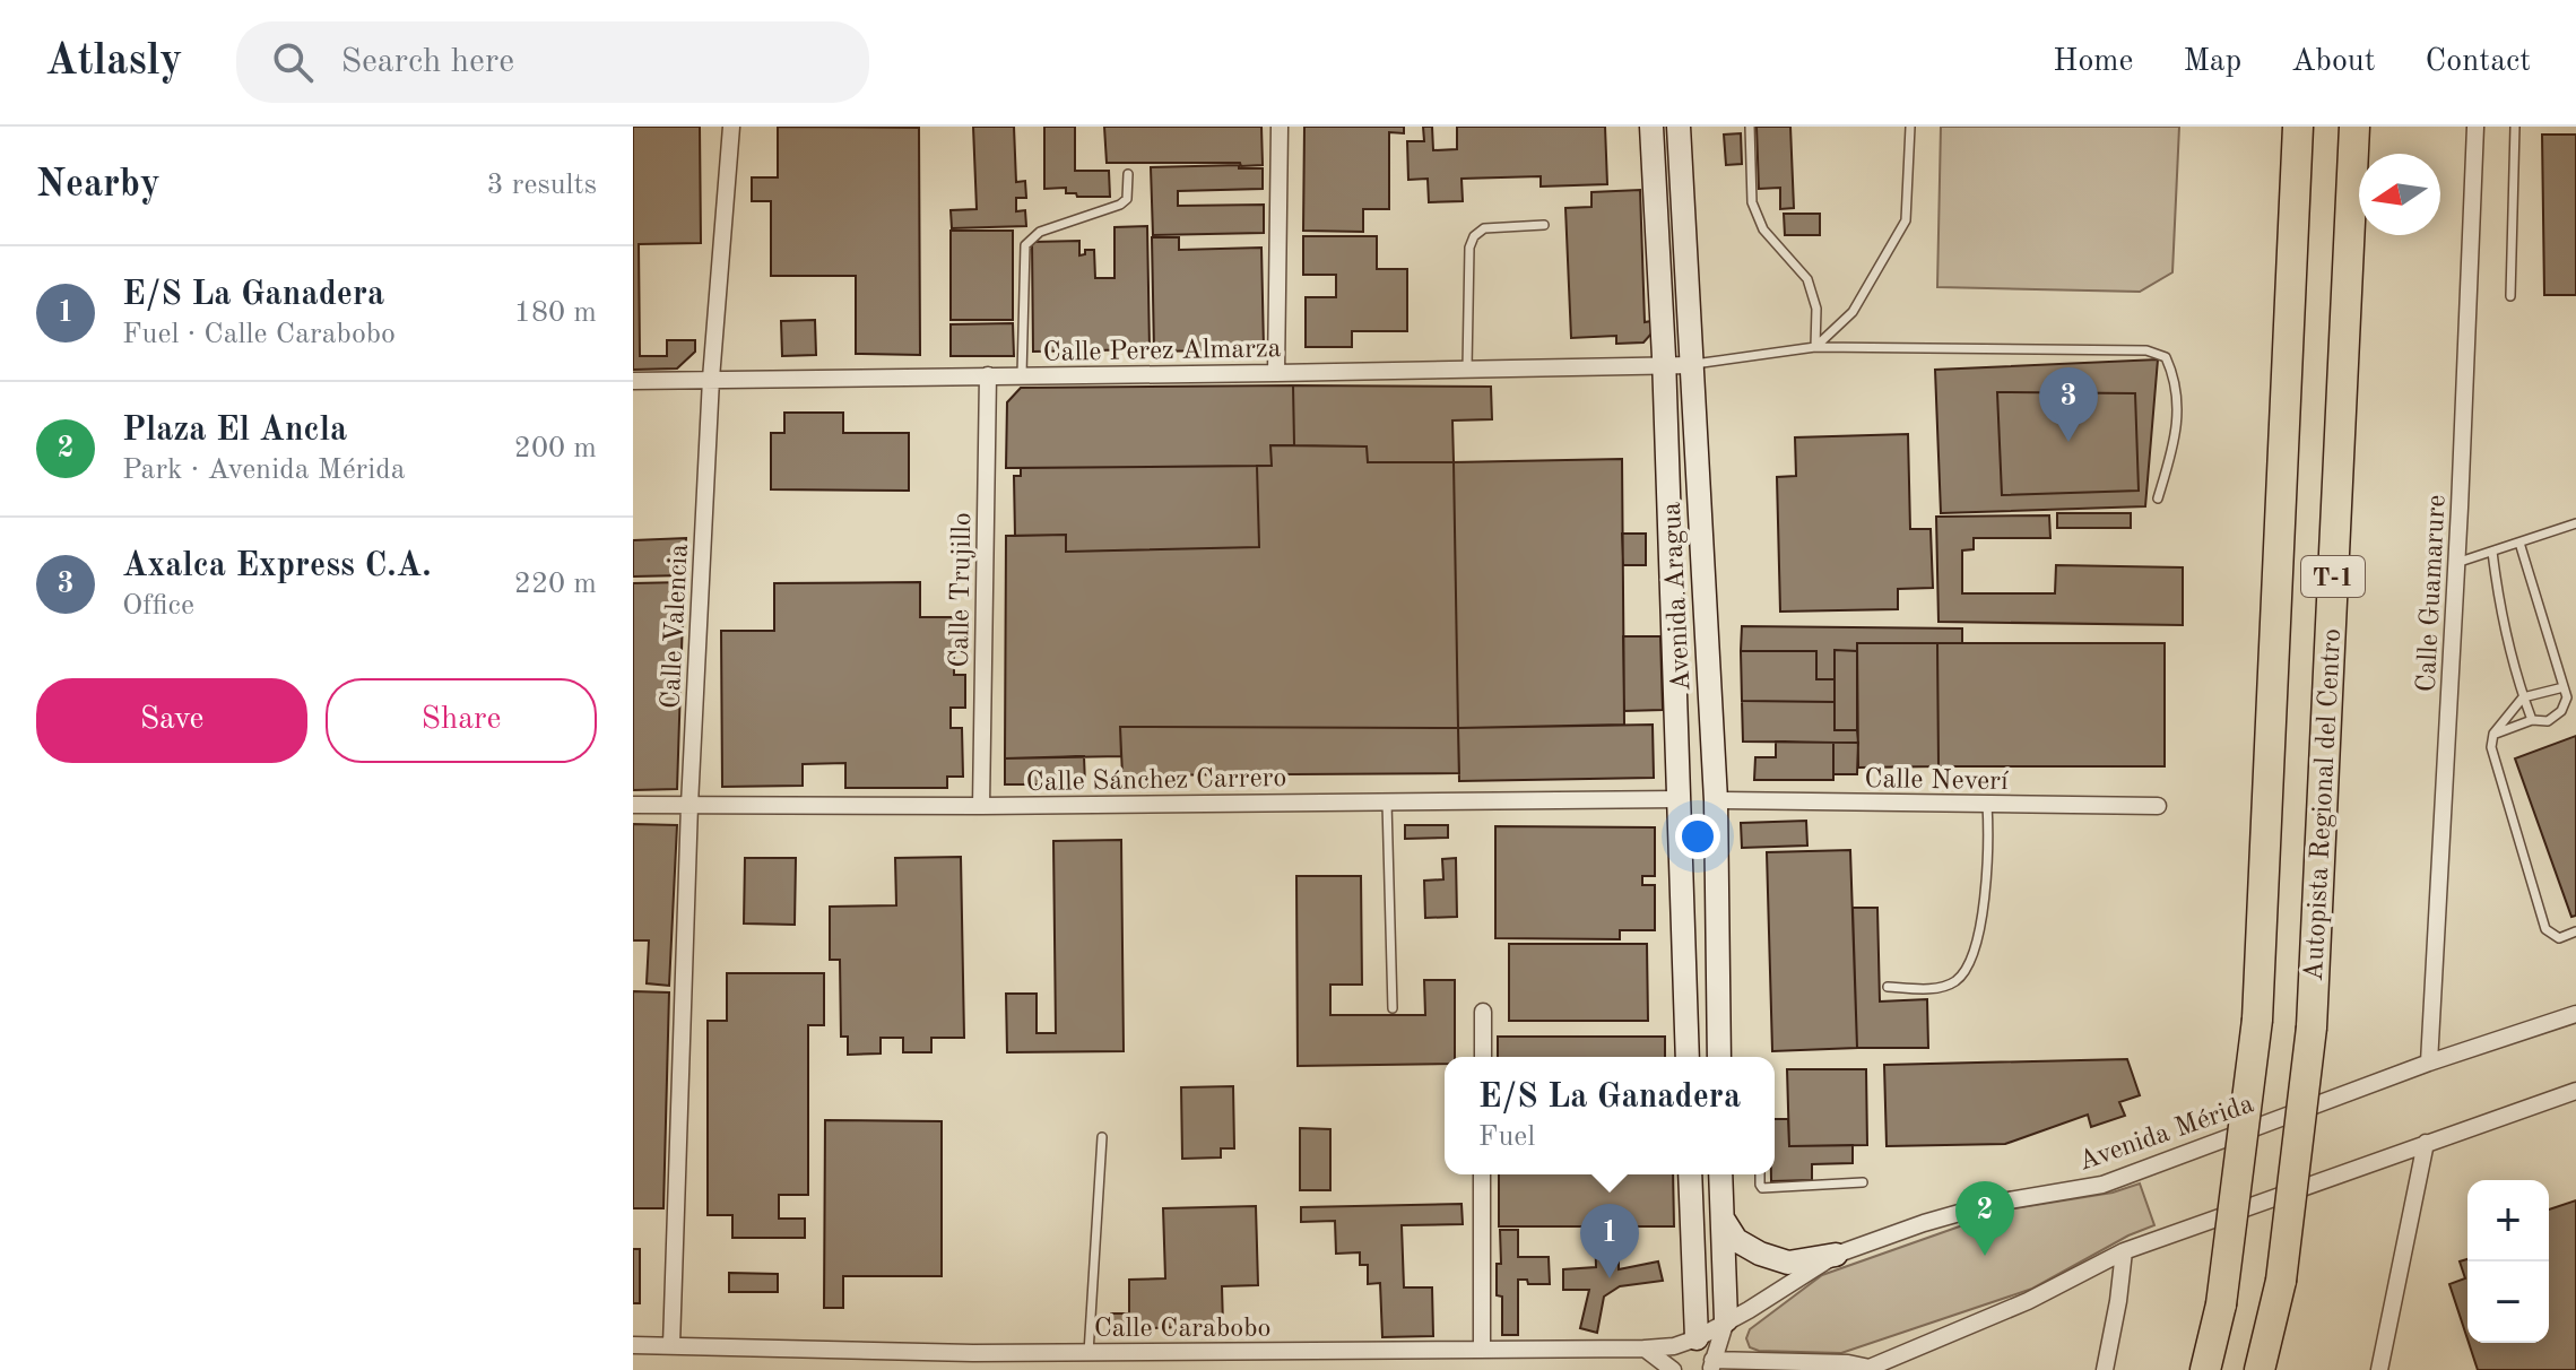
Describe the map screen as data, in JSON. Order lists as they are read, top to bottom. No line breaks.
{"streets":{"highway":["T-1","Autopista Regional del Centro"],"street":["Calle Perez Almarza","Calle Trujillo","Calle Guamarure","Avenida Aragua","Calle Valencia","Calle Sánchez Carrero","Calle Neverí","Avenida Mérida","Calle Carabobo"]},"crossings":[["Calle Perez Almarza","Calle Trujillo"],["Calle Perez Almarza","Avenida Aragua"],["Calle Perez Almarza","Calle Valencia"],["Calle Trujillo","Calle Sánchez Carrero"],["Calle Guamarure","Avenida Mérida"],["Avenida Aragua","Calle Sánchez Carrero"],["Avenida Aragua","Calle Neverí"],["Calle Valencia","Calle Sánchez Carrero"],["Calle Valencia","Calle Carabobo"],["Avenida Mérida","Calle Carabobo"]],"north":"left","page":{"header":"Atlasly","search":"Search here","nav":["Home","Map","About","Contact"],"heading":["Nearby","3 results"],"list":[{"mark":"1","name":"E/S La Ganadera","note":"Fuel · Calle Carabobo","value":"180 m"},{"mark":"2","name":"Plaza El Ancla","note":"Park · Avenida Mérida","value":"200 m"},{"mark":"3","name":"Axalca Express C.A.","note":"Office","value":"220 m"}],"pins":["3","2","1"],"buttons":["Save","Share"],"popup":["E/S La Ganadera","Fuel"],"map_buttons":["+","−"]}}
